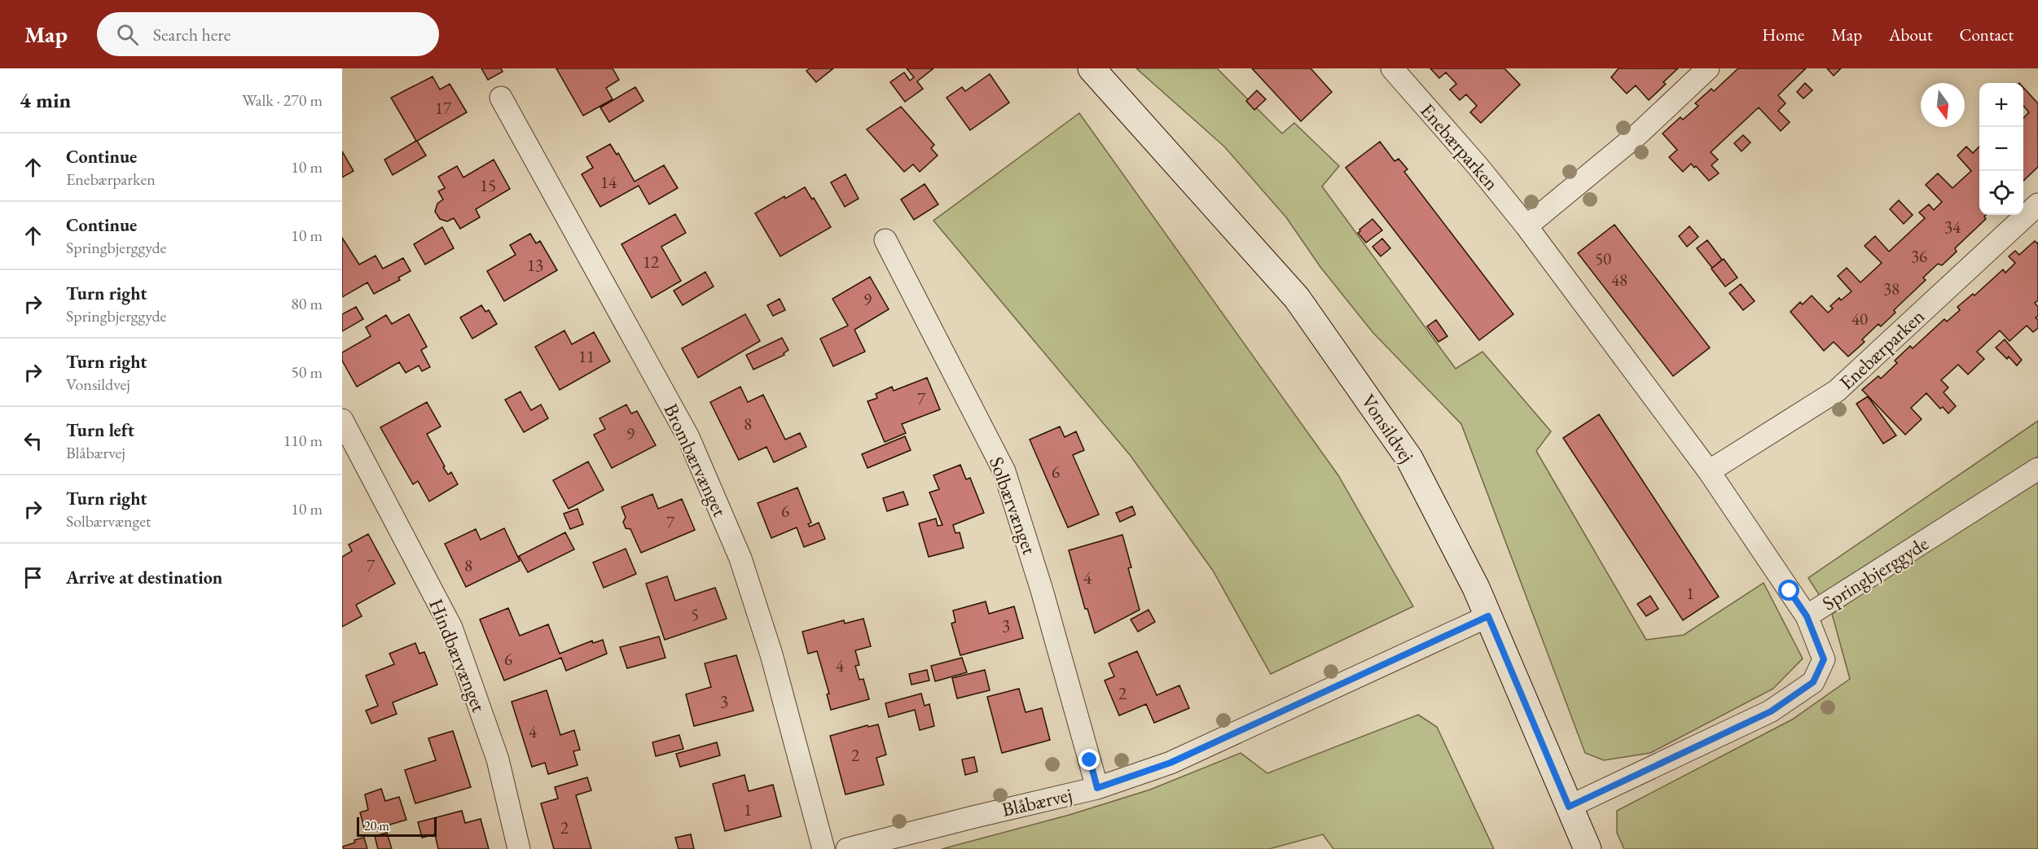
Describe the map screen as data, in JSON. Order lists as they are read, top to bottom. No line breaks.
{"streets":{"main road":["Vonsildvej"],"street":["Enebærparken","Brombærvænget","Solbærvænget","Springbjerggyde","Hindbærvænget","Blåbærvej"]},"crossings":[["Enebærparken","Springbjerggyde"],["Vonsildvej","Springbjerggyde"],["Vonsildvej","Blåbærvej"],["Solbærvænget","Blåbærvej"]],"house_numbers":["17","14","15","34","36","50","12","13","48","38","9","40","11","7","8","9","6","6","7","7","8","4","1","5","3","6","4","2","3","4","2","1","2"],"scale_bar":"20 m","north":"bottom","page":{"header":"Map","search":"Search here","nav":["Home","Map","About","Contact"],"heading":["4 min","Walk · 270 m"],"map_buttons":["+","−"],"list":[["Continue","Enebærparken","10 m"],["Continue","Springbjerggyde","10 m"],["Turn right","Springbjerggyde","80 m"],["Turn right","Vonsildvej","50 m"],["Turn left","Blåbærvej","110 m"],["Turn right","Solbærvænget","10 m"],"Arrive at destination"],"scale":"20 m"}}
